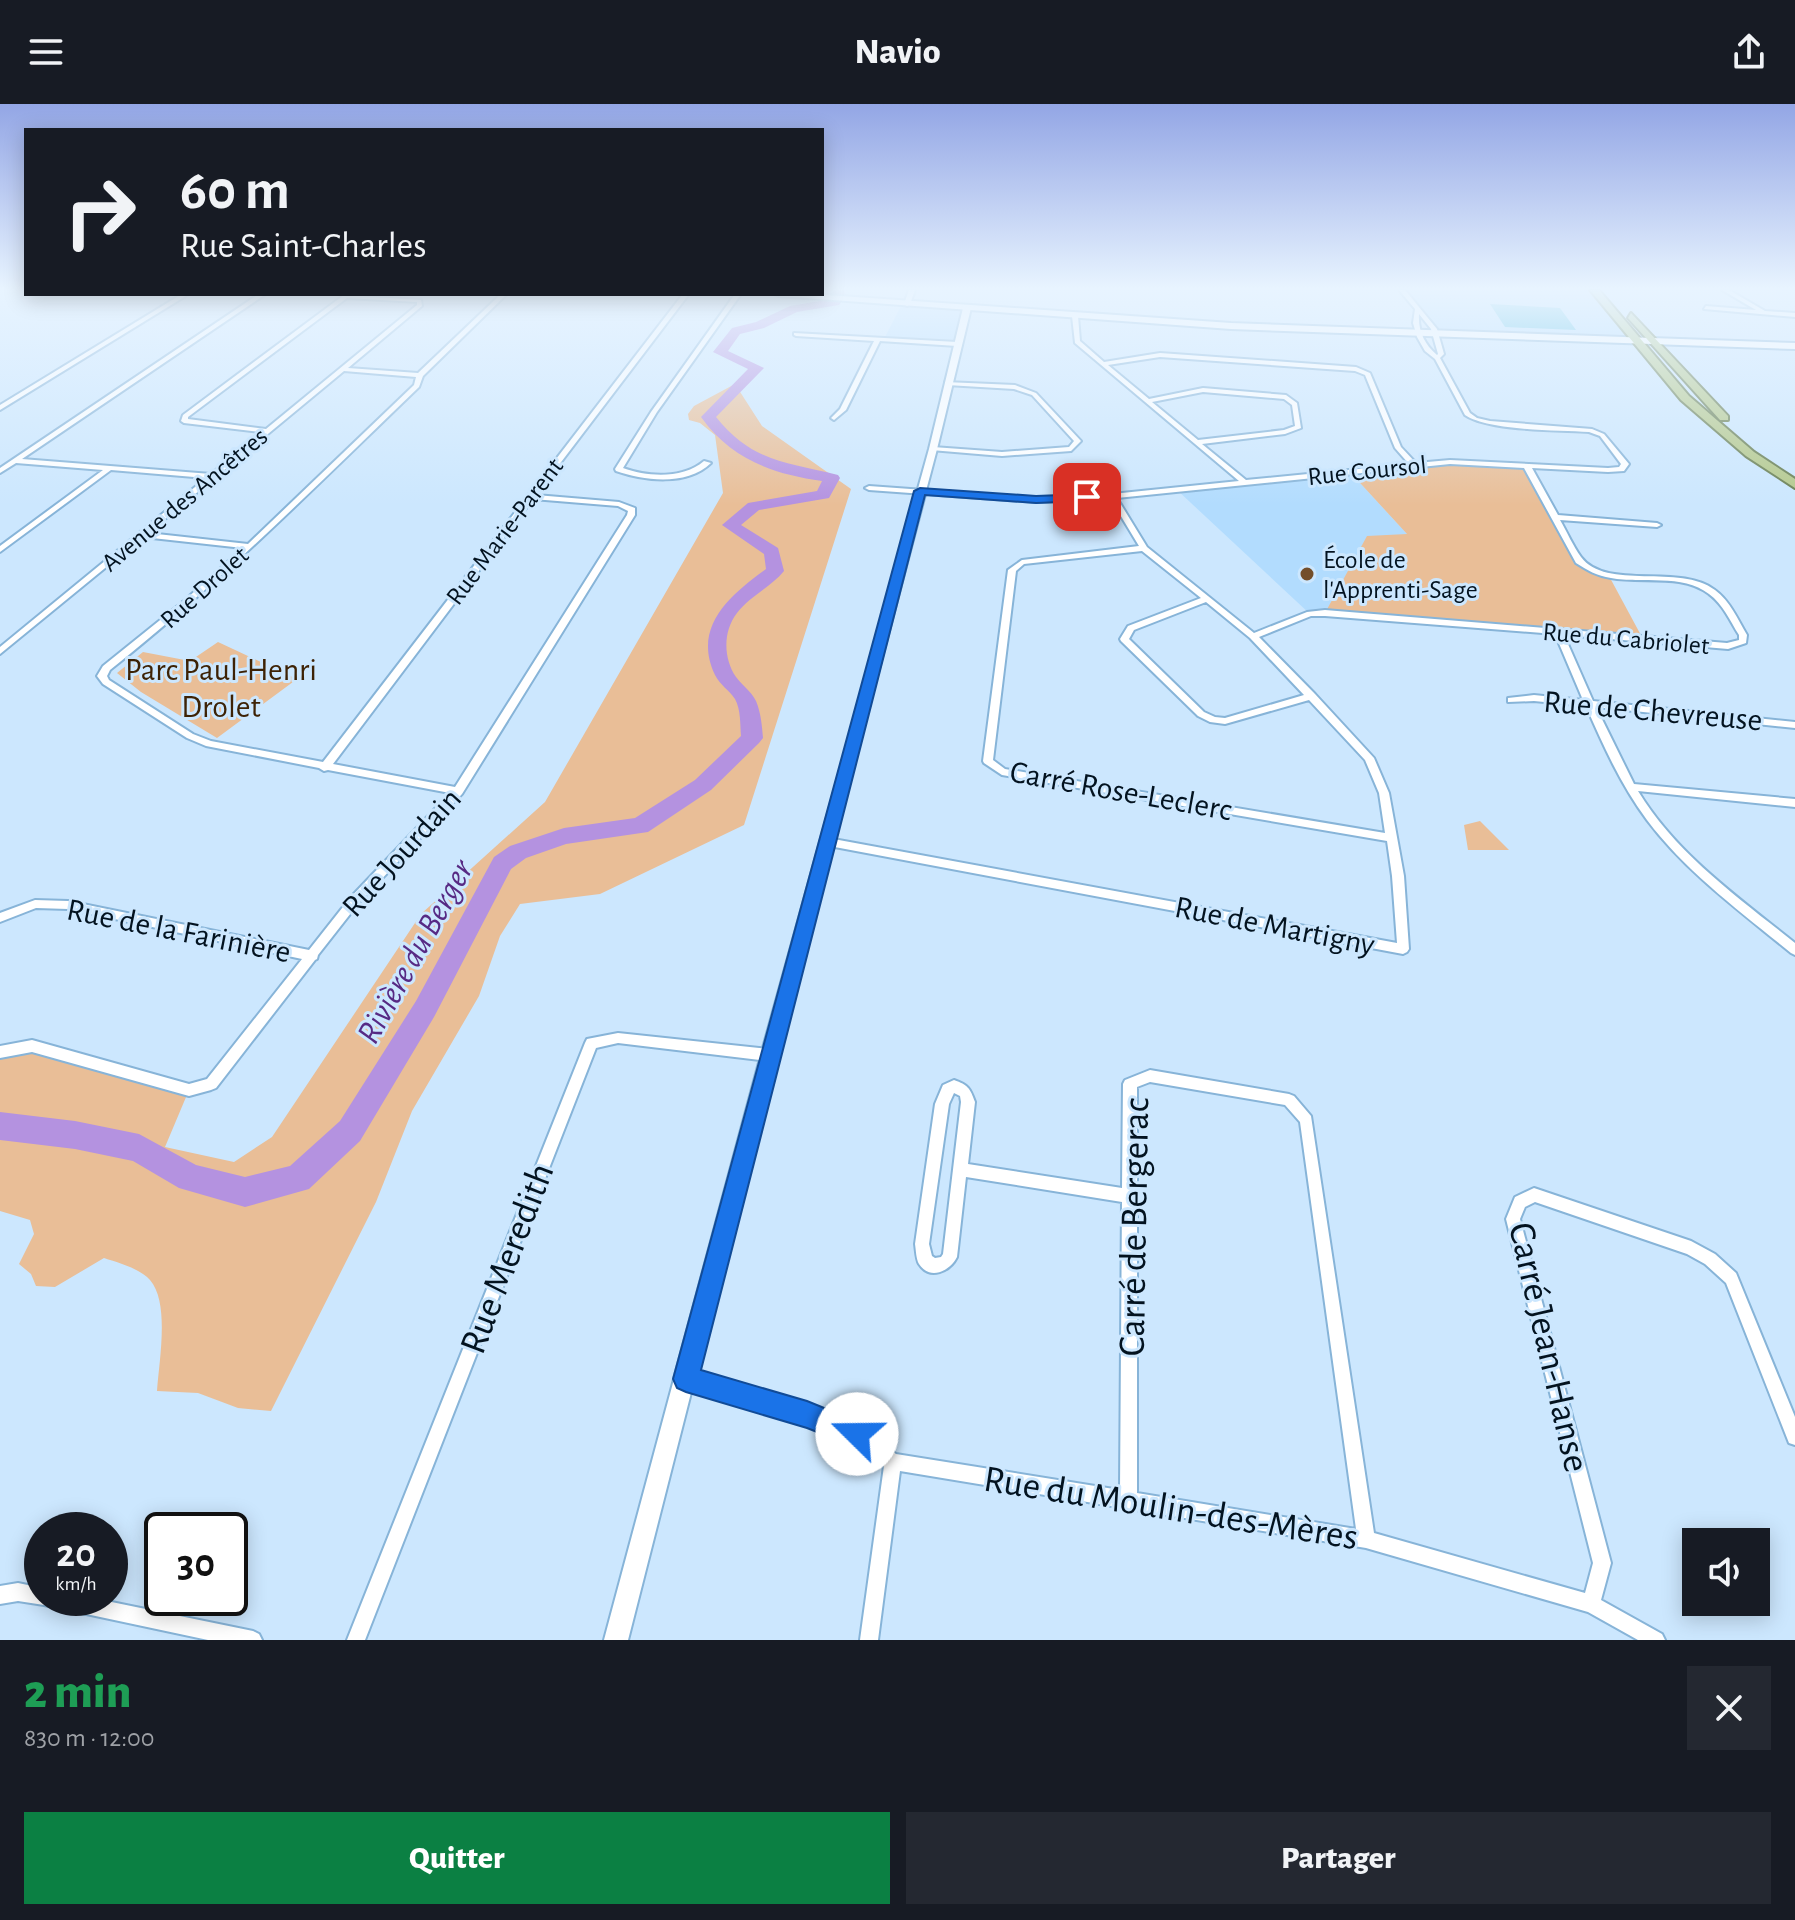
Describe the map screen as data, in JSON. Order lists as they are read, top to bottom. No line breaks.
{"streets":{"street":["Rue Coursol","Avenue des Ancêtres","Rue Marie-Parent","Rue Drolet","Rue du Cabriolet","Rue de Chevreuse","Carré Rose-Leclerc","Rue Jourdain","Rue de Martigny","Rue de la Farinière","Carré de Bergerac","Rue Meredith","Carré Jean-Hanse","Rue du Moulin-des-Mères"]},"crossings":[["Rue Coursol","Rue du Cabriolet"],["Rue Coursol","Rue de Martigny"],["Rue Marie-Parent","Rue Drolet"],["Rue Marie-Parent","Rue Jourdain"],["Rue Drolet","Rue Jourdain"],["Rue du Cabriolet","Rue de Martigny"],["Carré Rose-Leclerc","Rue de Martigny"],["Rue Jourdain","Rue de la Farinière"],["Carré de Bergerac","Rue du Moulin-des-Mères"],["Carré Jean-Hanse","Rue du Moulin-des-Mères"]],"water":["Rivière du Berger"],"parks":["Parc Paul-Henri Drolet"],"places":["École de l'Apprenti-Sage"],"page":{"header":"Navio","turn":["60 m","Rue Saint-Charles"],"speed":"20 km/h","limit":"30","heading":["2 min","830 m · 12:00"],"buttons":["Quitter","Partager"]}}
